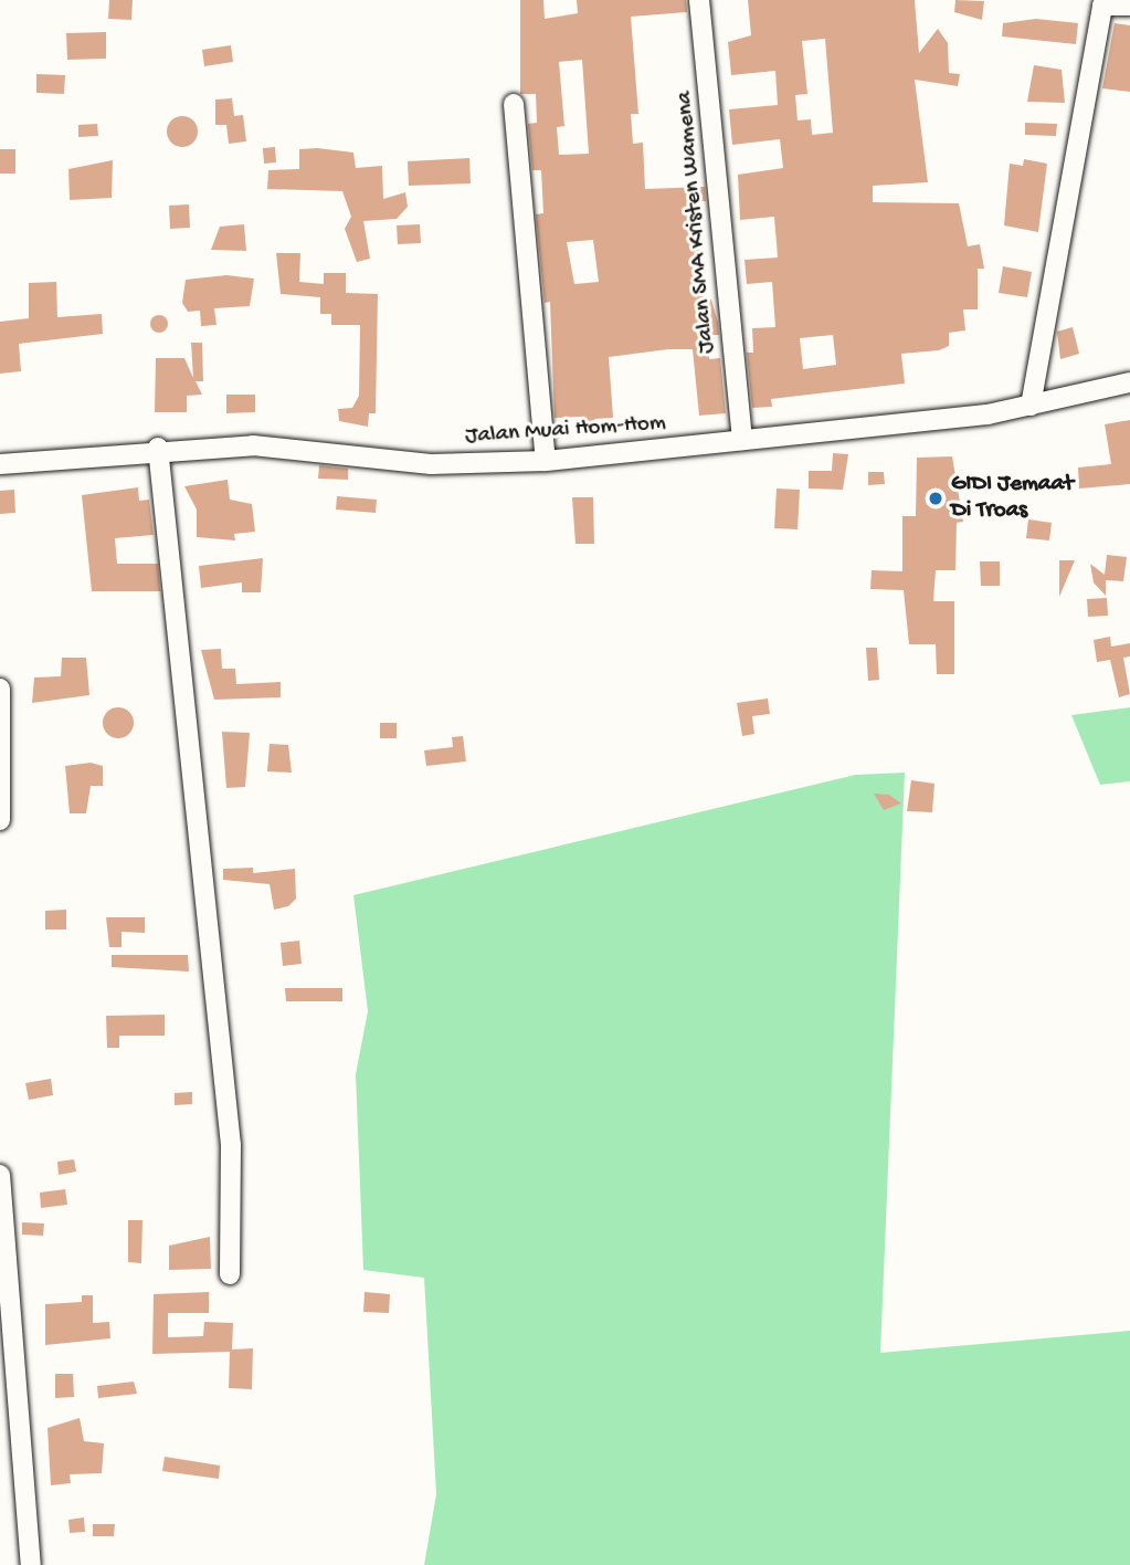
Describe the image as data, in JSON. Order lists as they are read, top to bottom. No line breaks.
{"streets":{"street":["Jalan SMA Kristen Wamena","Jalan Muai Hom-Hom"]},"crossings":[["Jalan SMA Kristen Wamena","Jalan Muai Hom-Hom"]],"places":["GIDI Jemaat Di Troas"]}
